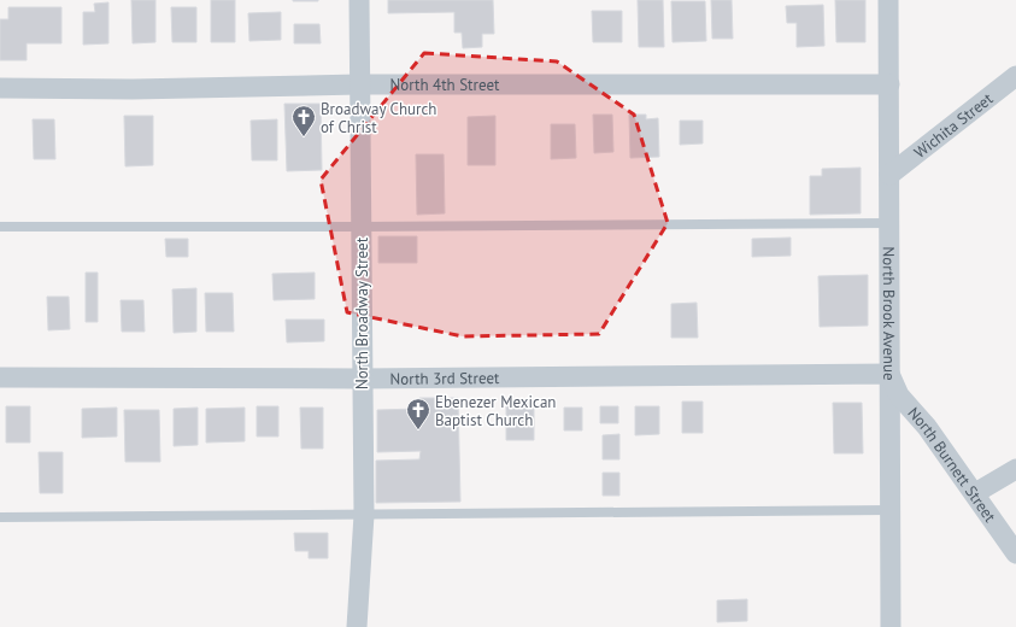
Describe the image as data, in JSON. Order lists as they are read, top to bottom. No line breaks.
{"streets":{"street":["North 4th Street","Wichita Street","North Broadway Street","North Brook Avenue","North 3rd Street","North Burnett Street"]},"crossings":[["North 4th Street","North Broadway Street"],["North 4th Street","North Brook Avenue"],["Wichita Street","North Brook Avenue"],["North Broadway Street","North 3rd Street"],["North Brook Avenue","North 3rd Street"],["North Brook Avenue","North Burnett Street"],["North 3rd Street","North Burnett Street"]],"places":{"church":["Broadway Church of Christ","Ebenezer Mexican Baptist Church"]}}
